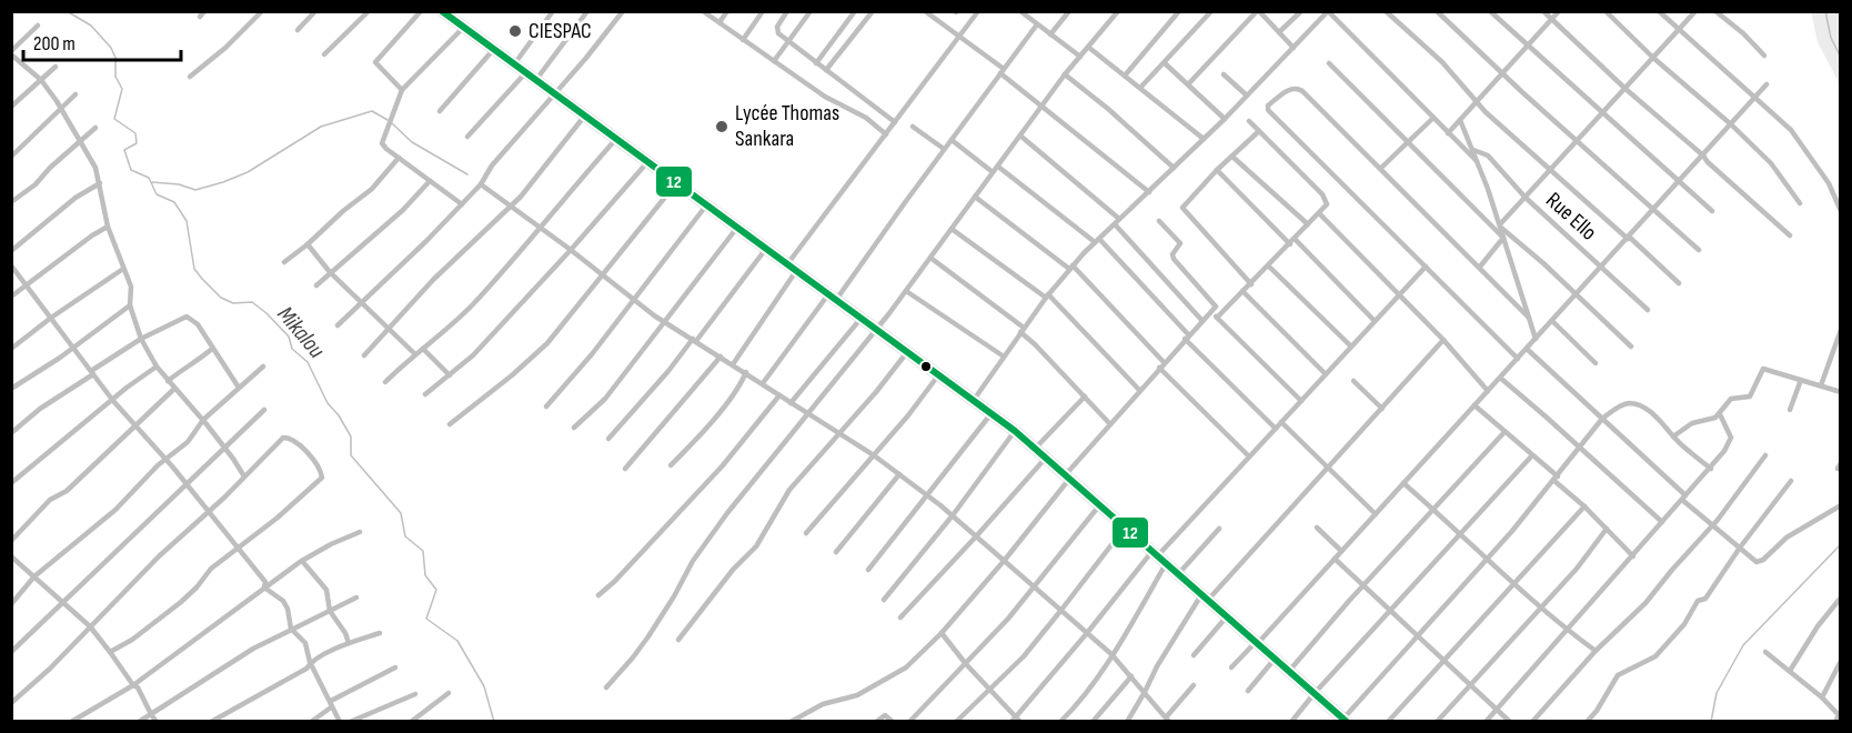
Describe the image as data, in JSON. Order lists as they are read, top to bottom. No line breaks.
{"streets":{"street":["Rue Ello"]},"water":["Mikalou"],"places":["CIESPAC","Lycée Thomas Sankara"],"lines":["transit line 12"],"scale_bar":"200 m"}
